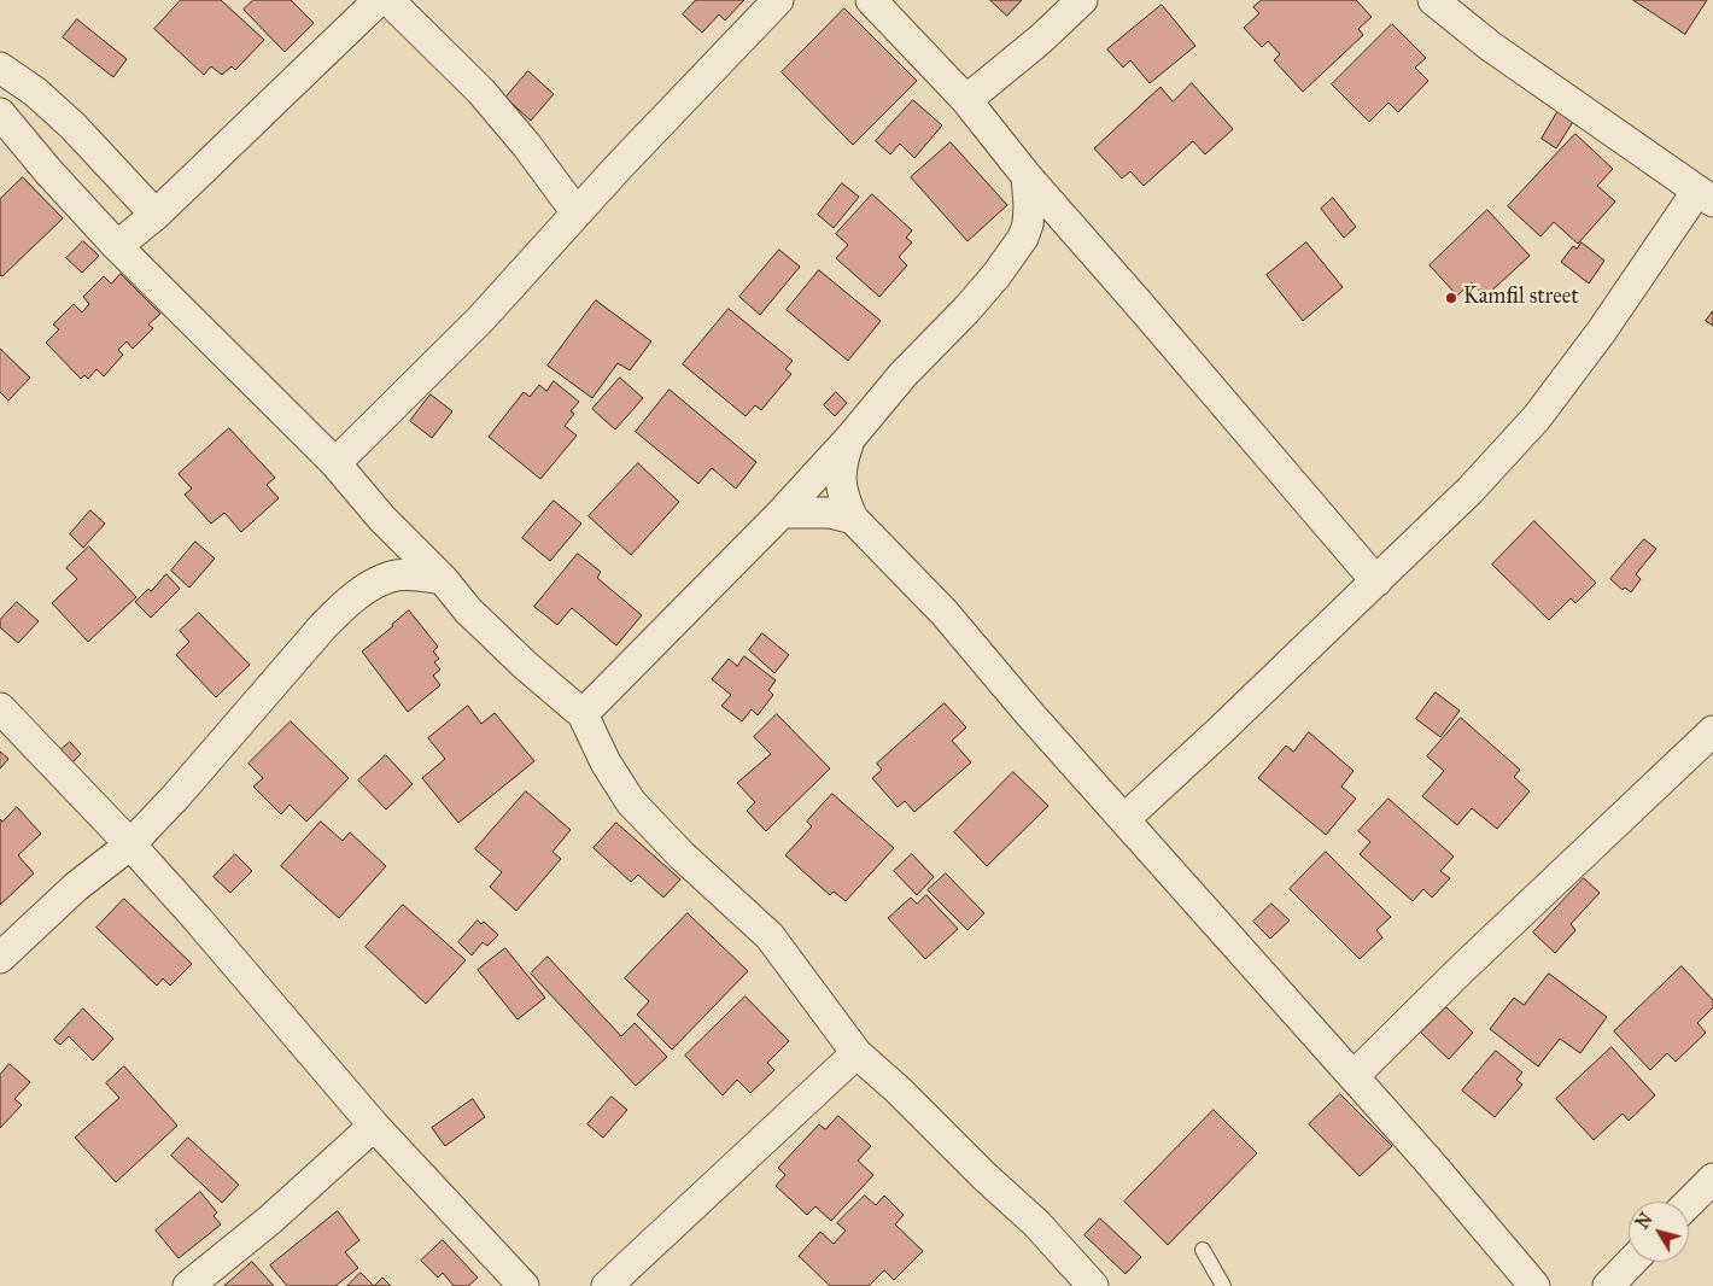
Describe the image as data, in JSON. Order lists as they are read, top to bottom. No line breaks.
{"places":["Kamfil street"],"north":"top left"}
